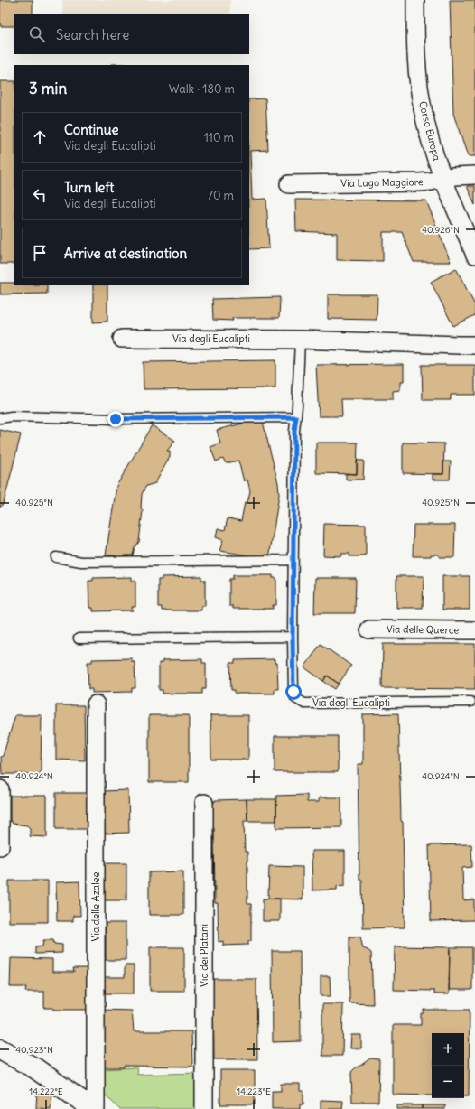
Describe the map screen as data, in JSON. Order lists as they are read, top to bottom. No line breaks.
{"streets":{"street":["Corso Europa","Via Lago Maggiore","Via degli Eucalipti","Via delle Querce","Via delle Azalee","Via dei Platani"]},"crossings":[["Corso Europa","Via Lago Maggiore"]],"page":{"search":"Search here","heading":["3 min","Walk · 180 m"],"list":[["Continue","Via degli Eucalipti","110 m"],["Turn left","Via degli Eucalipti","70 m"],"Arrive at destination"],"map_buttons":["+","−"]},"coordinates":["40.926°N","40.925°N","40.924°N","40.923°N","14.222°E","14.223°E"]}
